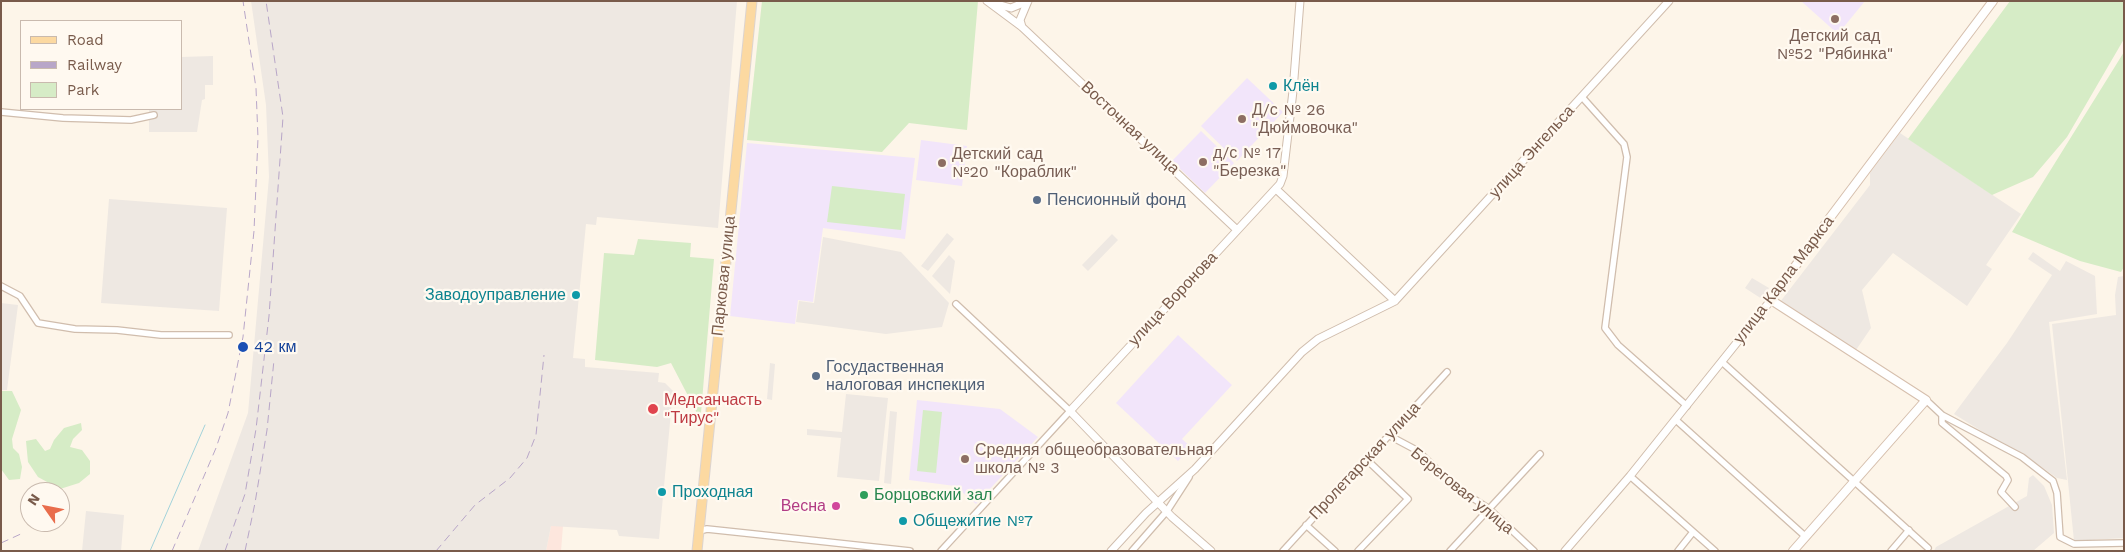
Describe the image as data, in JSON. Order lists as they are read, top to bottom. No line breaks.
{"streets":{"main road":["Парковая улица","улица Карла Маркса"],"street":["Восточная улица","улица Энгельса","улица Воронова","Пролетарская улица","Береговая улица"]},"crossings":[["Восточная улица","улица Воронова"],["Пролетарская улица","Береговая улица"]],"places":["Детский сад №52 \"Рябинка\"","Клён","Д/с № 26 \"Дюймовочка\"","д/с № 17 \"Березка\"","Детский сад №20 \"Кораблик\"","Пенсионный фонд","Заводоуправление","42 км","Госудаственная налоговая инспекция","Медсанчасть \"Тирус\"","Средняя общеобразовательная школа № 3","Проходная","Борцовский зал","Весна","Общежитие №7"],"legend":["Road","Railway","Park"],"north":"top left"}
